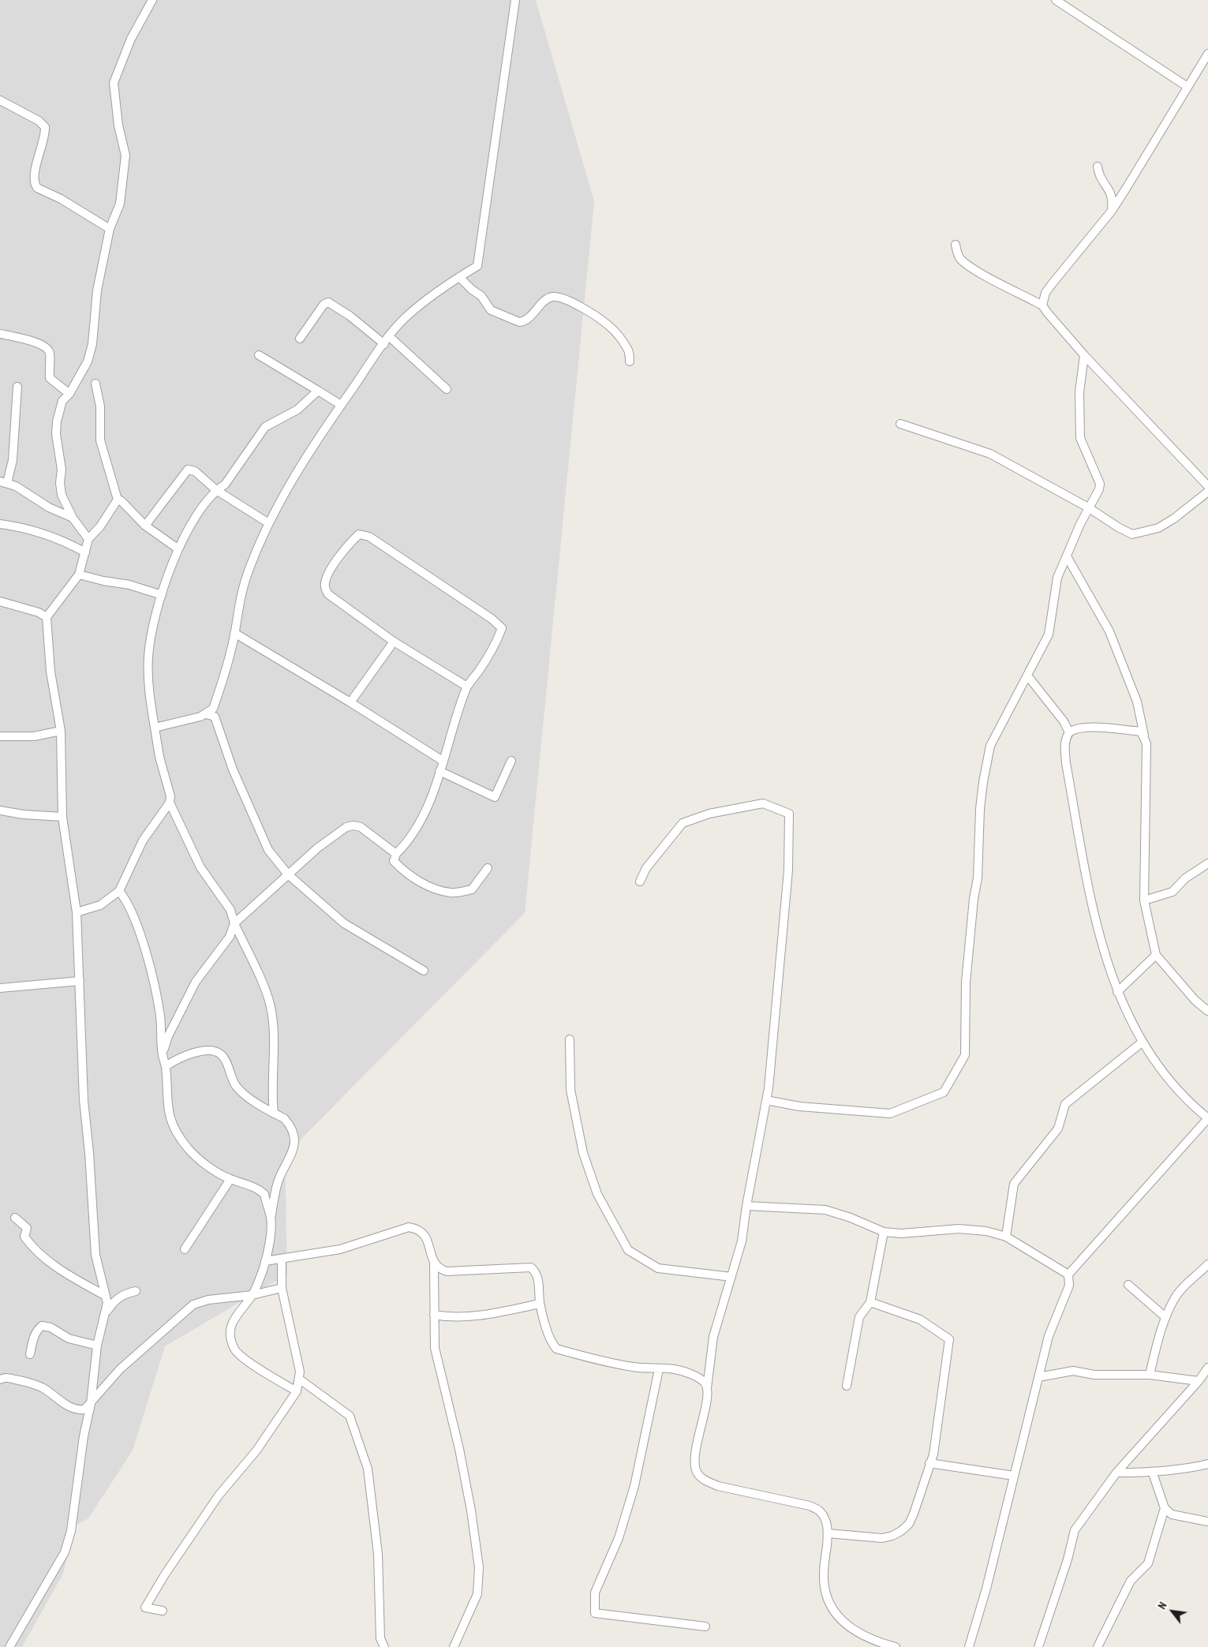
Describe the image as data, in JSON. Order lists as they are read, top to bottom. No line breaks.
{"north":"top left"}
